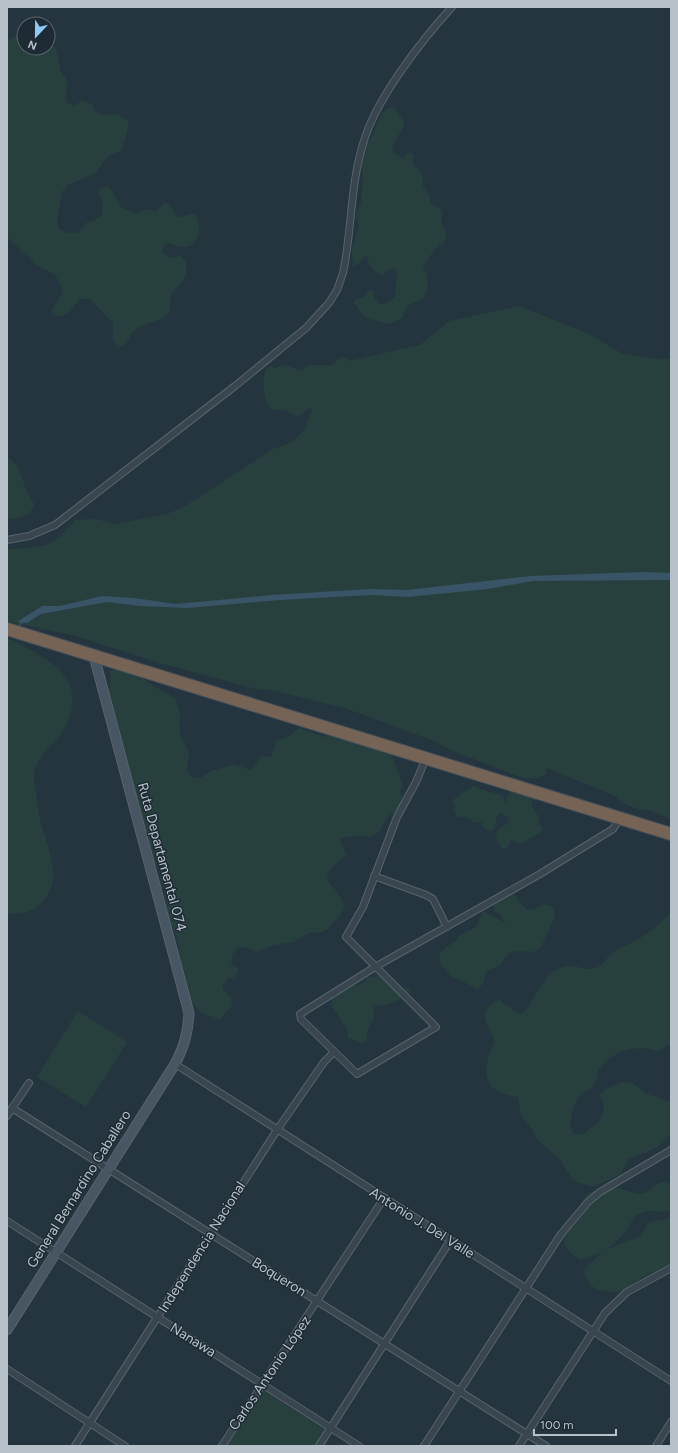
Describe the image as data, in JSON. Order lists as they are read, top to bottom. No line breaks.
{"streets":{"street":["Ruta Departamental 074","General Bernardino Caballero","Antonio J. Del Valle","Independencia Nacional","Boqueron","Nanawa","Carlos Antonio López"]},"crossings":[["Ruta Departamental 074","General Bernardino Caballero"],["Ruta Departamental 074","Antonio J. Del Valle"],["General Bernardino Caballero","Antonio J. Del Valle"],["General Bernardino Caballero","Boqueron"],["General Bernardino Caballero","Nanawa"],["Antonio J. Del Valle","Independencia Nacional"],["Antonio J. Del Valle","Carlos Antonio López"],["Independencia Nacional","Boqueron"],["Independencia Nacional","Nanawa"],["Boqueron","Carlos Antonio López"],["Nanawa","Carlos Antonio López"]],"scale_bar":"100 m","north":"bottom"}
